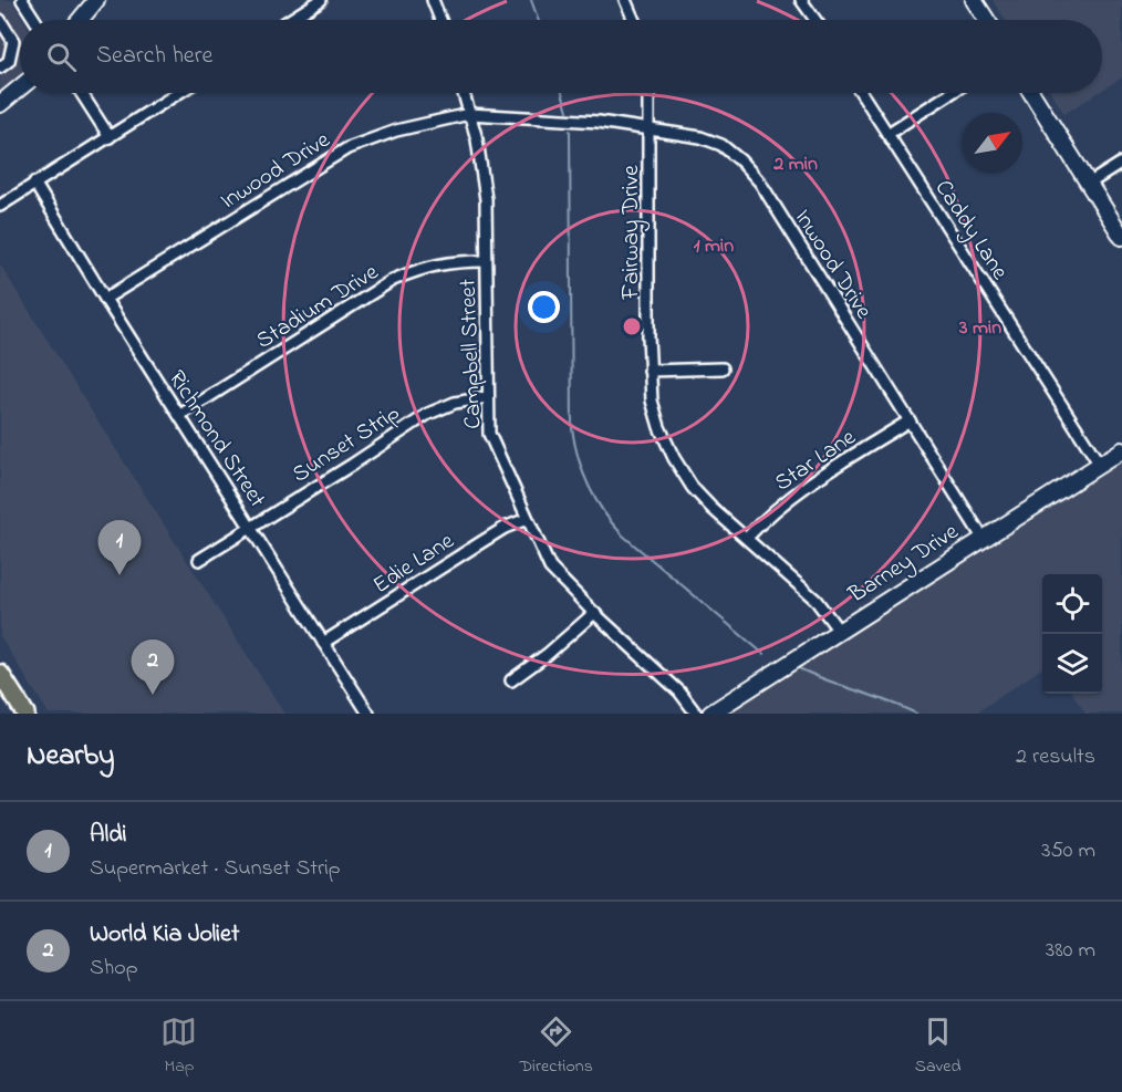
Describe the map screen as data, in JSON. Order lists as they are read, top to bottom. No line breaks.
{"streets":{"street":["Inwood Drive","Caddy Lane","Fairway Drive","Stadium Drive","Campbell Street","Richmond Street","Sunset Strip","Star Lane","Edie Lane","Barney Drive"]},"crossings":[["Inwood Drive","Fairway Drive"],["Inwood Drive","Campbell Street"],["Inwood Drive","Richmond Street"],["Inwood Drive","Star Lane"],["Inwood Drive","Barney Drive"],["Caddy Lane","Barney Drive"],["Fairway Drive","Star Lane"],["Fairway Drive","Barney Drive"],["Stadium Drive","Campbell Street"],["Stadium Drive","Richmond Street"],["Campbell Street","Sunset Strip"],["Campbell Street","Edie Lane"],["Richmond Street","Sunset Strip"],["Richmond Street","Edie Lane"]],"north":"top right","page":{"search":"Search here","pins":["1","2"],"heading":["Nearby","2 results"],"list":[{"mark":"1","name":"Aldi","note":"Supermarket · Sunset Strip","value":"350 m"},{"mark":"2","name":"World Kia Joliet","note":"Shop","value":"380 m"}],"nav":["Map","Directions","Saved"]},"rings":["2 min","1 min","3 min"]}
